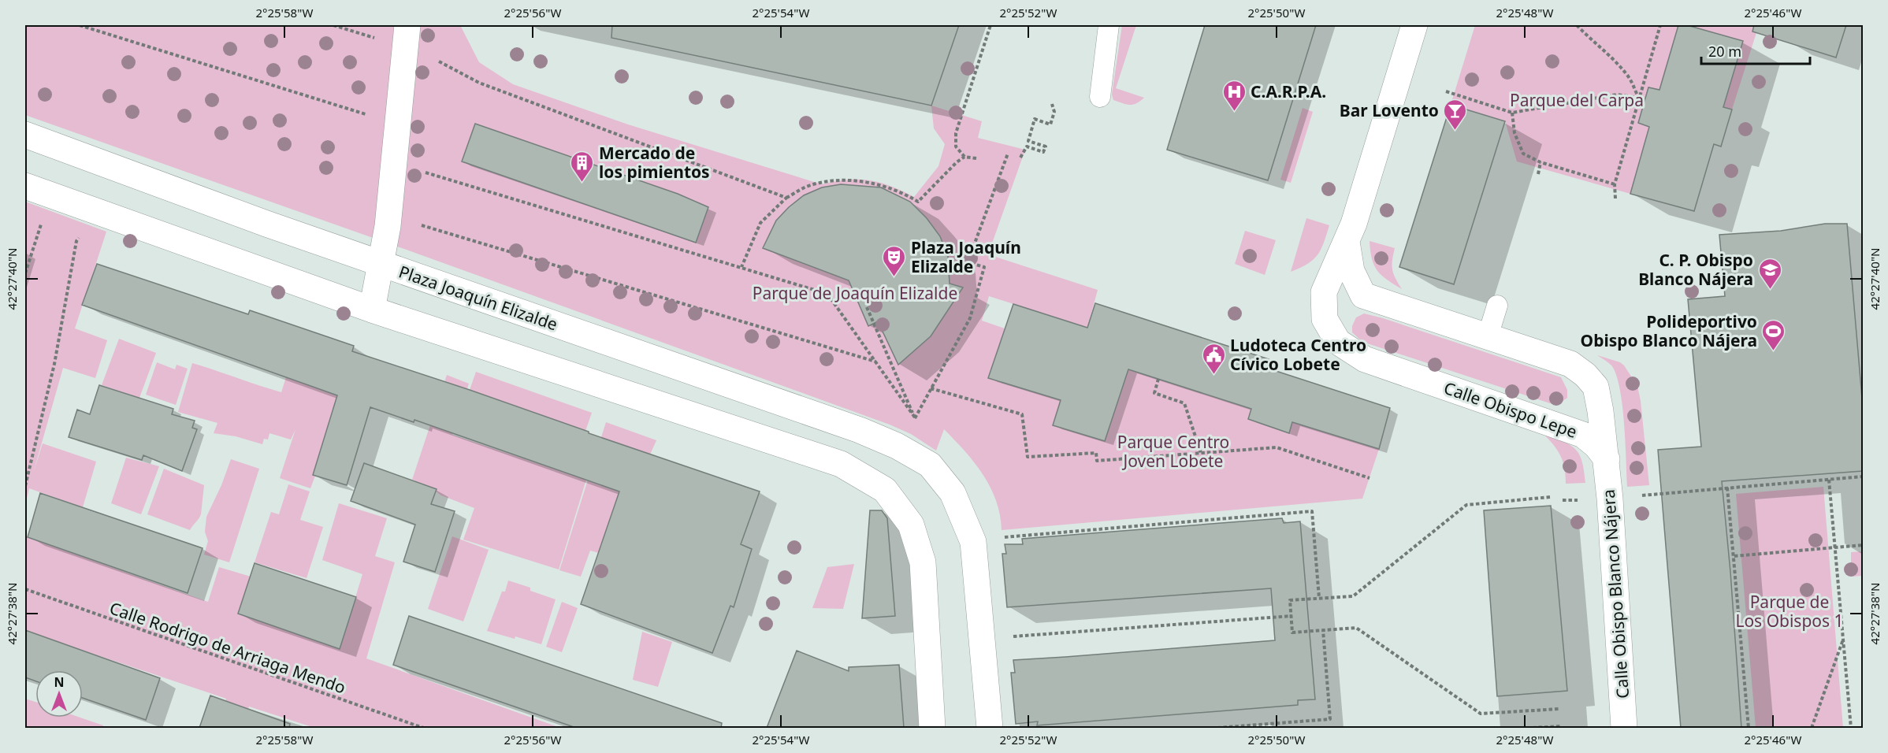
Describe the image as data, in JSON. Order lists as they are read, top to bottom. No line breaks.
{"streets":{"street":["Plaza Joaquín Elizalde","Calle Obispo Lepe","Calle Obispo Blanco Nájera"],"path":["Calle Rodrigo de Arriaga Mendo"]},"crossings":[["Calle Obispo Lepe","Calle Obispo Blanco Nájera"]],"parks":["Parque del Carpa","Parque de Joaquín Elizalde","Parque Centro Joven Lobete","Parque de Los Obispos 1"],"places":{"hospital":["C.A.R.P.A."],"bar":["Bar Lovento"],"building":["Mercado de los pimientos"],"theatre":["Plaza Joaquín Elizalde"],"school or university":["C. P. Obispo Blanco Nájera"],"sports":["Polideportivo Obispo Blanco Nájera"],"public building":["Ludoteca Centro Cívico Lobete"]},"scale_bar":"20 m","north":"top","coordinates":["2°25'58\"W","2°25'56\"W","2°25'54\"W","2°25'52\"W","2°25'50\"W","2°25'48\"W","2°25'46\"W","42°27'40\"N","42°27'38\"N"]}
